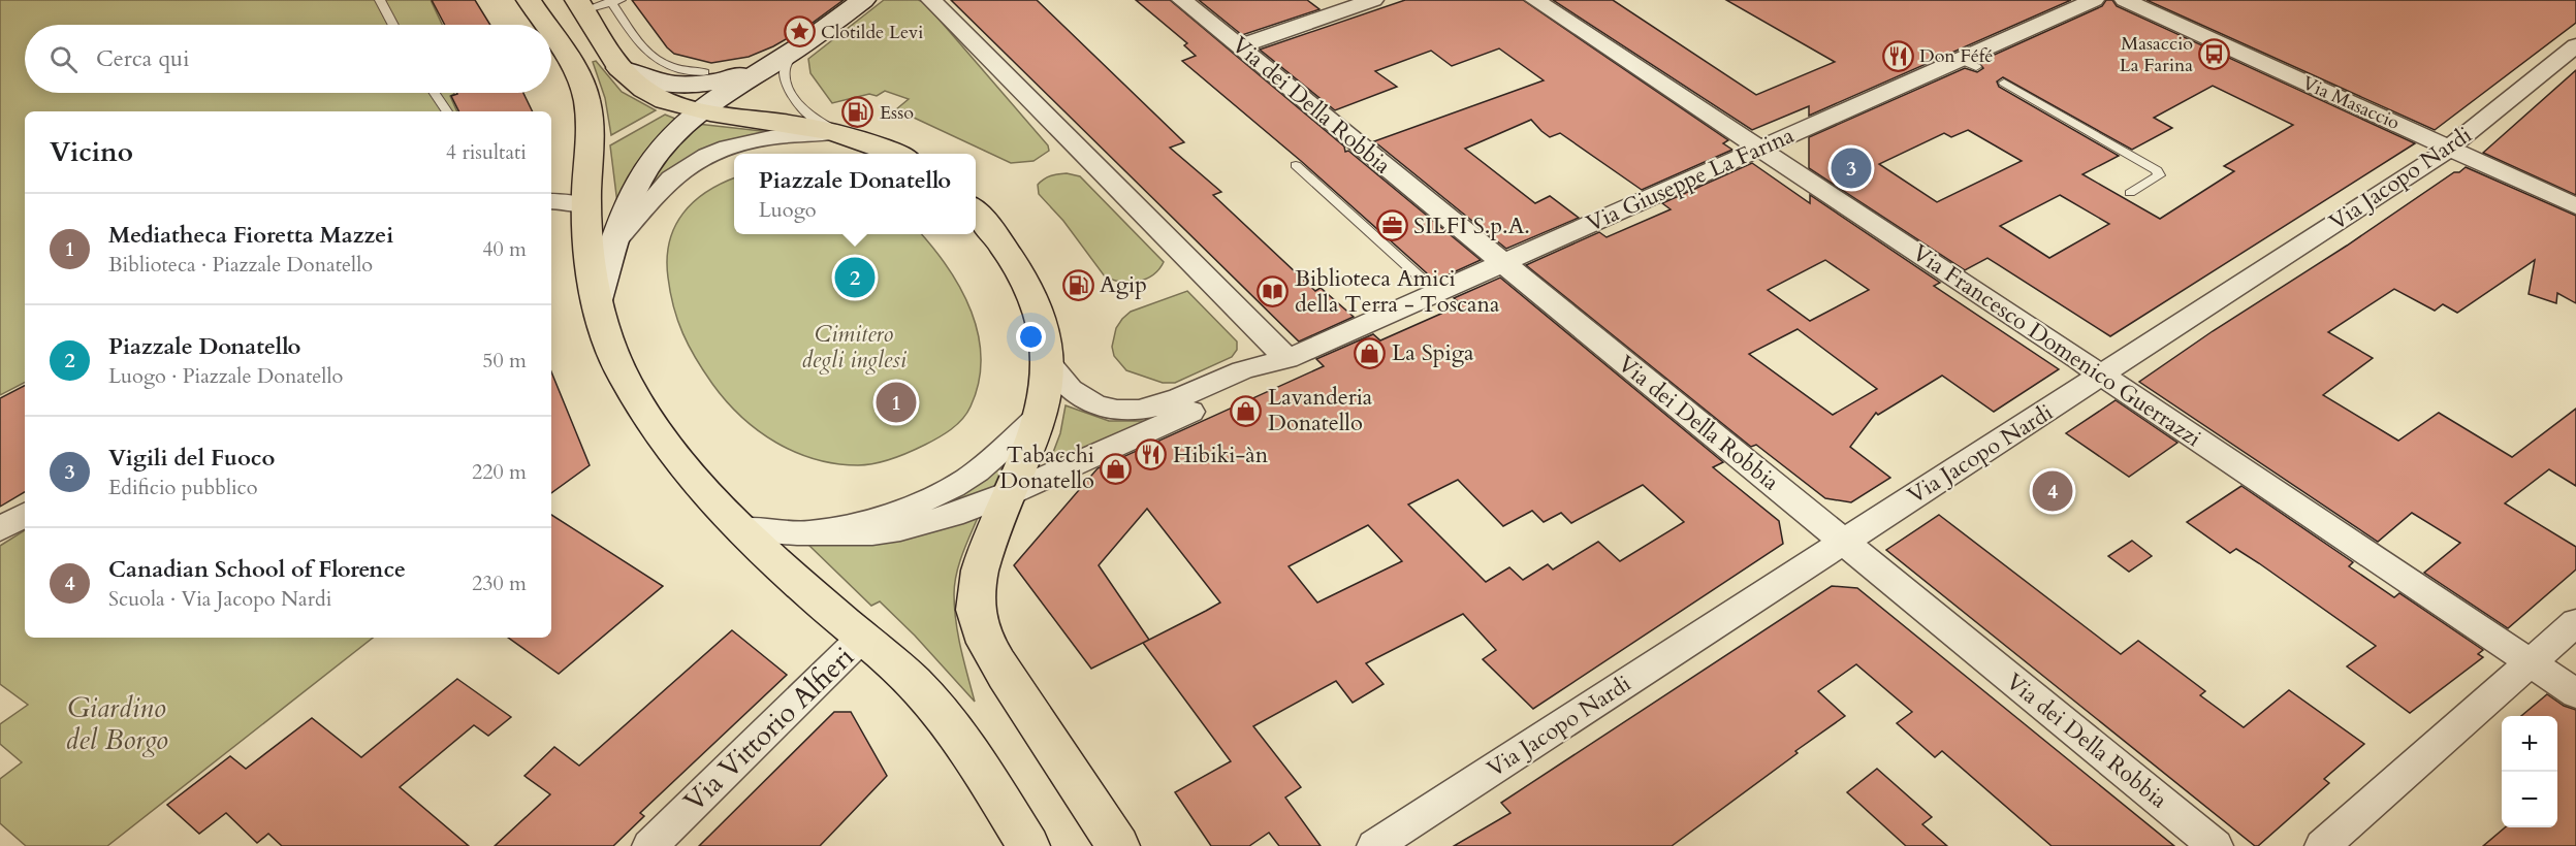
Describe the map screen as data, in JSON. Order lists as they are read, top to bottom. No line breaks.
{"streets":{"street":["Via Masaccio","Via dei Della Robbia","Via Jacopo Nardi","Via Giuseppe La Farina","Via Francesco Domenico Guerrazzi","Via Vittorio Alfieri"]},"crossings":[["Via Masaccio","Via Jacopo Nardi"],["Via dei Della Robbia","Via Jacopo Nardi"],["Via dei Della Robbia","Via Giuseppe La Farina"],["Via Jacopo Nardi","Via Francesco Domenico Guerrazzi"],["Via Giuseppe La Farina","Via Francesco Domenico Guerrazzi"]],"parks":["Cimitero degli inglesi","Giardino del Borgo"],"places":{"place":["Clotilde Levi"],"bus stop":["Masaccio La Farina"],"restaurant":["Don Féfé","Hibiki-àn"],"fuel station":["Esso","Agip"],"office":["SILFI S.p.A."],"library":["Biblioteca Amici della Terra - Toscana"],"shop":["La Spiga","Lavanderia Donatello","Tabacchi Donatello"]},"page":{"search":"Cerca qui","heading":["Vicino","4 risultati"],"pins":["3","2","1","4"],"popup":["Piazzale Donatello","Luogo"],"list":[{"mark":"1","name":"Mediatheca Fioretta Mazzei","note":"Biblioteca · Piazzale Donatello","value":"40 m"},{"mark":"2","name":"Piazzale Donatello","note":"Luogo · Piazzale Donatello","value":"50 m"},{"mark":"3","name":"Vigili del Fuoco","note":"Edificio pubblico","value":"220 m"},{"mark":"4","name":"Canadian School of Florence","note":"Scuola · Via Jacopo Nardi","value":"230 m"}],"map_buttons":["+","−"]}}
